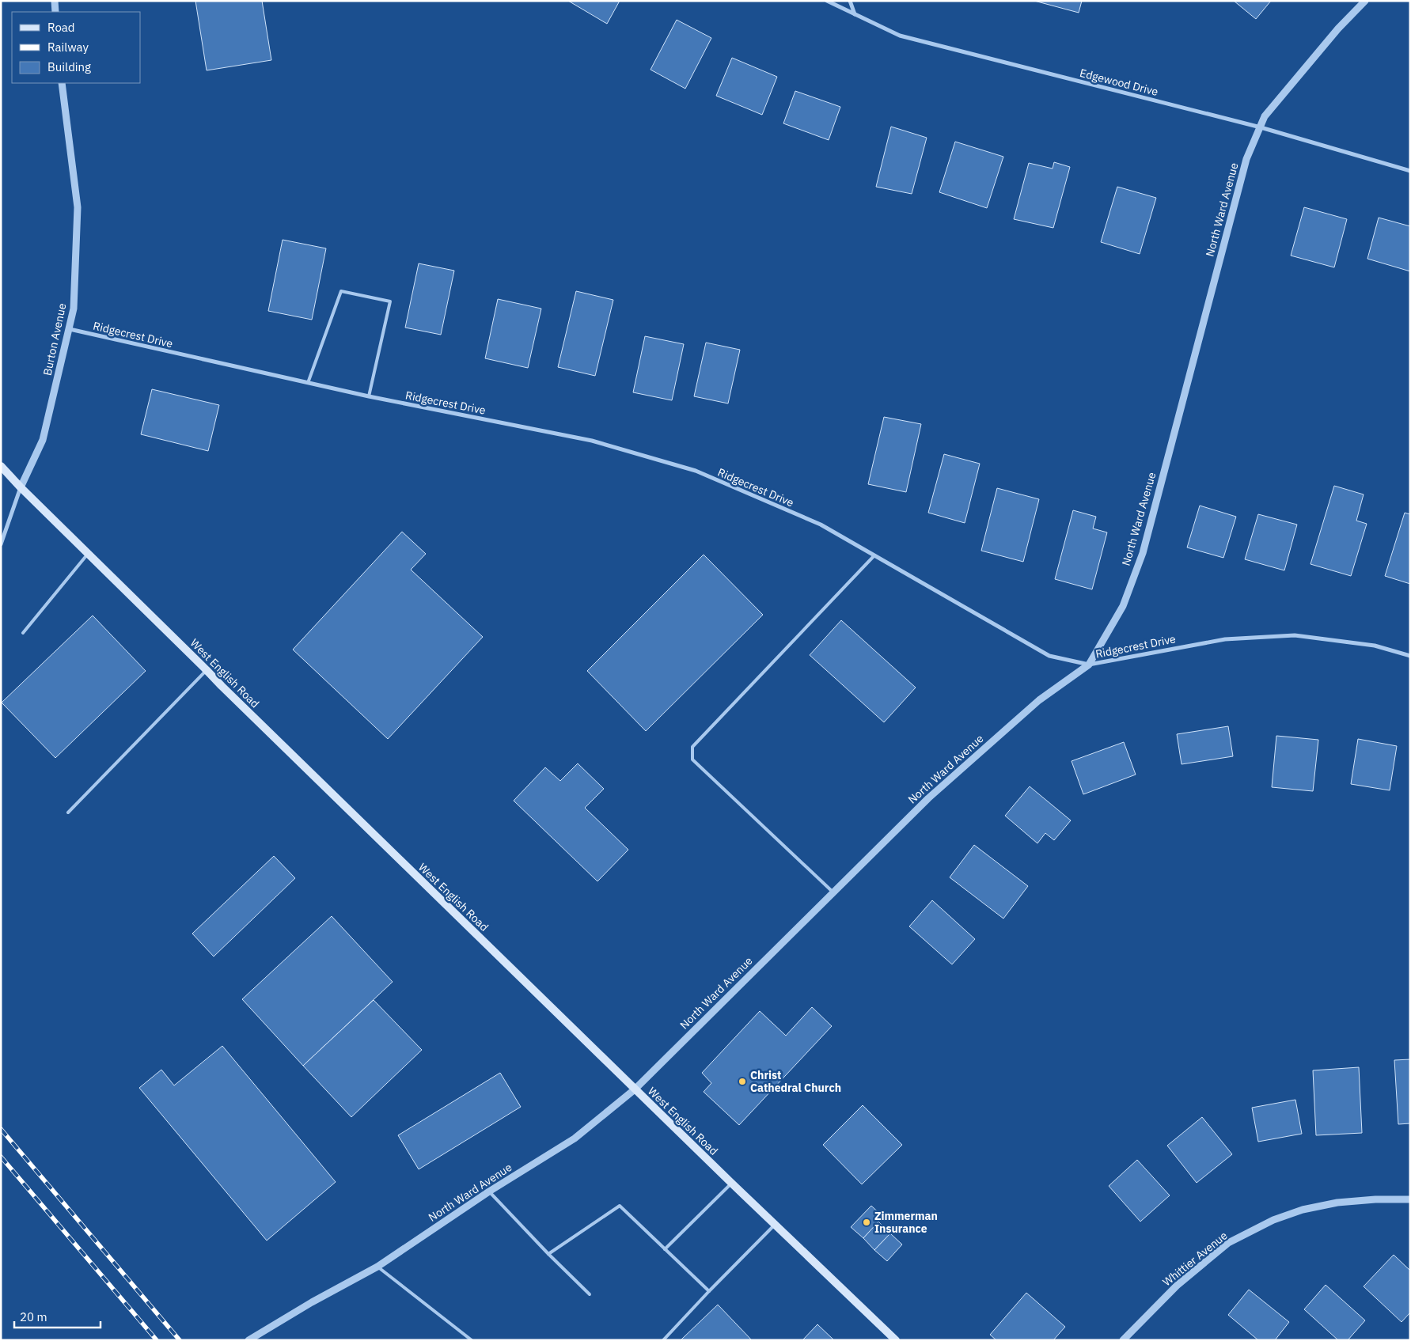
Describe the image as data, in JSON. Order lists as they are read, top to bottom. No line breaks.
{"streets":{"main road":["West English Road"],"street":["Edgewood Drive","North Ward Avenue","Ridgecrest Drive","Burton Avenue","Whittier Avenue"]},"crossings":[["Edgewood Drive","North Ward Avenue"],["North Ward Avenue","Ridgecrest Drive"],["North Ward Avenue","West English Road"],["Ridgecrest Drive","Burton Avenue"],["Burton Avenue","West English Road"]],"places":["Christ Cathedral Church","Zimmerman Insurance"],"legend":["Road","Railway","Building"],"scale_bar":"20 m"}
